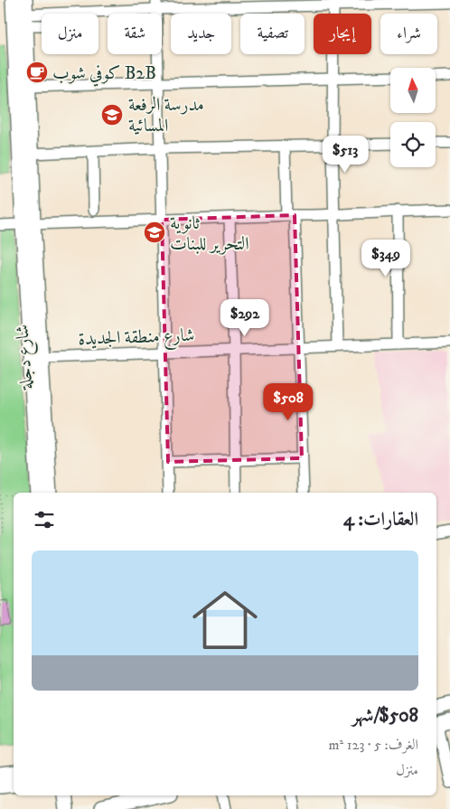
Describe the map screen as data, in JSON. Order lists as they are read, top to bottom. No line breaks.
{"streets":{"main road":["شارع دجلة"],"street":["شارع منطقة الجديدة"]},"crossings":[["شارع منطقة الجديدة","شارع دجلة"]],"places":{"cafe":["كوفي شوب B2B"],"school or university":["مدرسة الرفعة المسائية","ثانوية التحرير للبنات"]},"north":"top","page":{"chip":["شراء","إيجار","تصفية","جديد","شقة","منزل"],"price":["$513","$349","$292","$508"],"heading":"العقارات: 4","list":[{"name":"$508/شهر","note":"الغرف: 5 · 123 m² · منزل"}]}}
